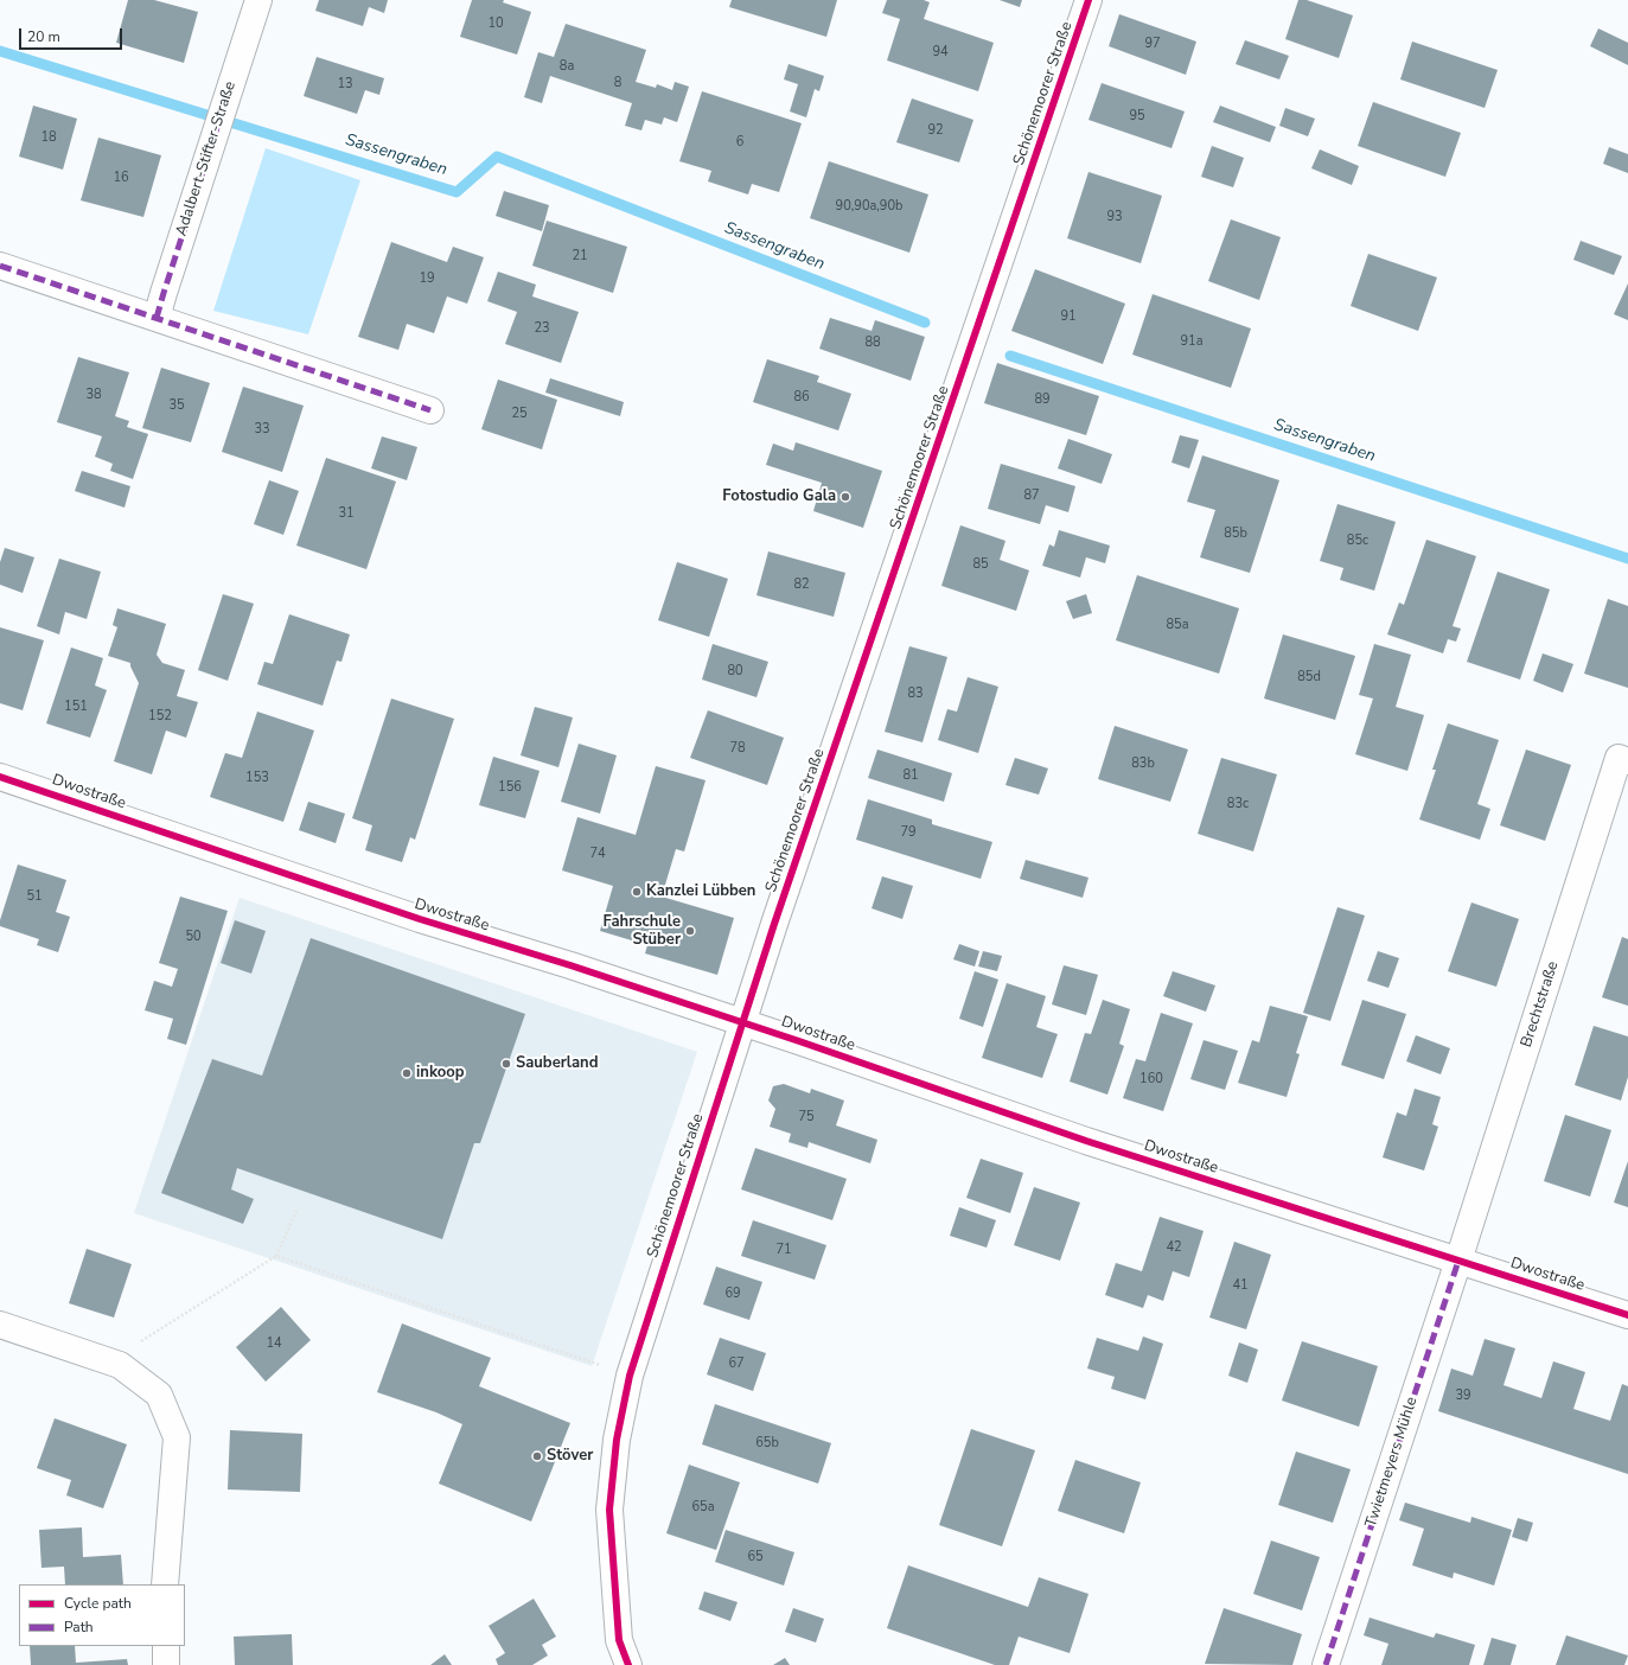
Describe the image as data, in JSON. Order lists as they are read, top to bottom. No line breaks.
{"streets":{"street":["Schönemoorer Straße","Adalbert-Stifter-Straße","Dwostraße","Brechtstraße","Twietmeyers Mühle"]},"crossings":[["Schönemoorer Straße","Dwostraße"],["Dwostraße","Brechtstraße"],["Dwostraße","Twietmeyers Mühle"],["Brechtstraße","Twietmeyers Mühle"]],"water":["Sassengraben"],"places":["Fotostudio Gala","Kanzlei Lübben","Fahrschule Stüber","Sauberland","inkoop","Stöver"],"house_numbers":["10","97","94","8a","8","13","95","92","18","6","16","90,90a,90b","93","21","19","91","23","91a","88","38","86","89","35","25","33","87","31","85b","85c","85","82","85a","80","85d","83","151","152","78","83b","81","153","156","83c","79","74","51","50","160","75","42","71","41","69","14","67","39","65b","65a","65"],"legend":["Cycle path","Path"],"scale_bar":"20 m"}
